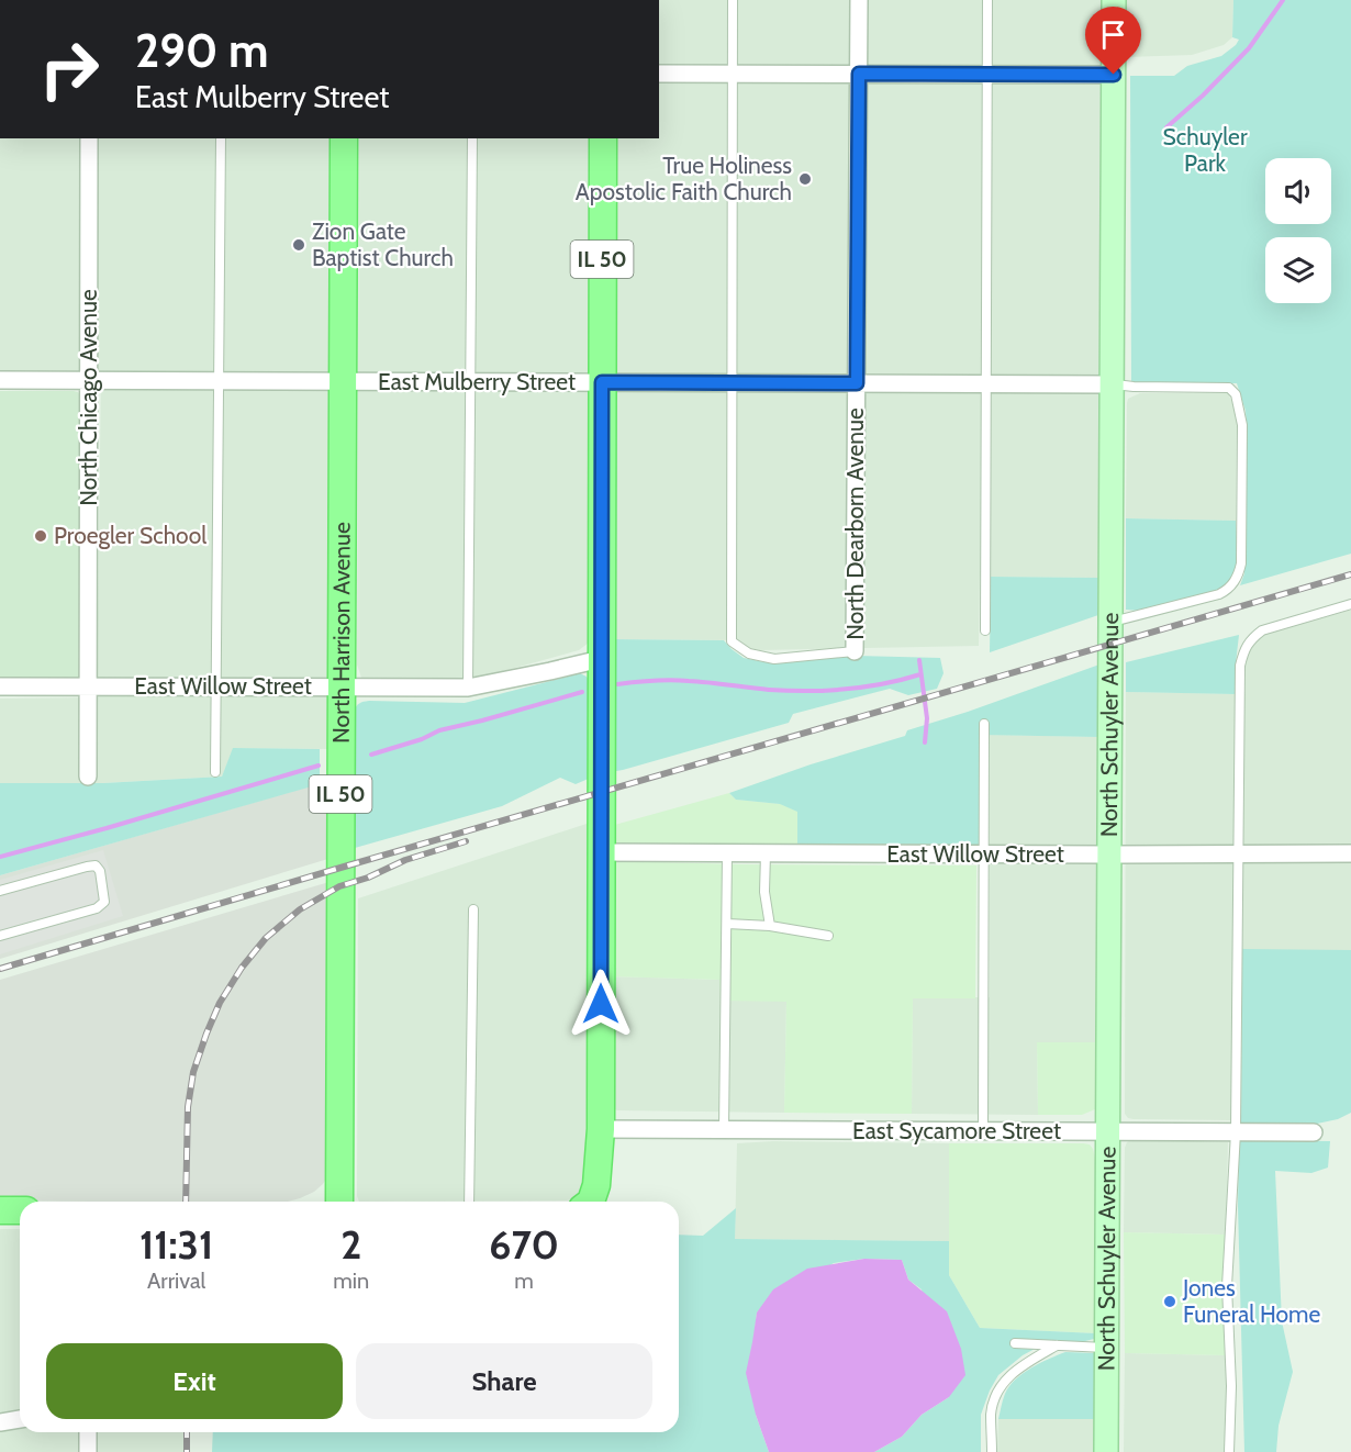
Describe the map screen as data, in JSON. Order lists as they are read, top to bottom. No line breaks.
{"streets":{"main road":["IL 50","North Harrison Avenue"],"street":["East Mulberry Street","North Chicago Avenue","North Dearborn Avenue","East Willow Street","North Schuyler Avenue","East Sycamore Street"]},"crossings":[["IL 50","East Mulberry Street"],["IL 50","East Willow Street"],["IL 50","East Sycamore Street"],["East Mulberry Street","North Chicago Avenue"],["East Mulberry Street","North Dearborn Avenue"],["East Mulberry Street","North Harrison Avenue"],["East Mulberry Street","North Schuyler Avenue"],["North Chicago Avenue","East Willow Street"],["North Harrison Avenue","East Willow Street"],["East Willow Street","North Schuyler Avenue"],["North Schuyler Avenue","East Sycamore Street"]],"parks":["Schuyler Park"],"places":["True Holiness Apostolic Faith Church","Zion Gate Baptist Church","Proegler School","Jones Funeral Home"],"page":{"turn":["290 m","East Mulberry Street"],"eta":["11:31","Arrival","2","min","670","m"],"buttons":["Exit","Share"]}}
